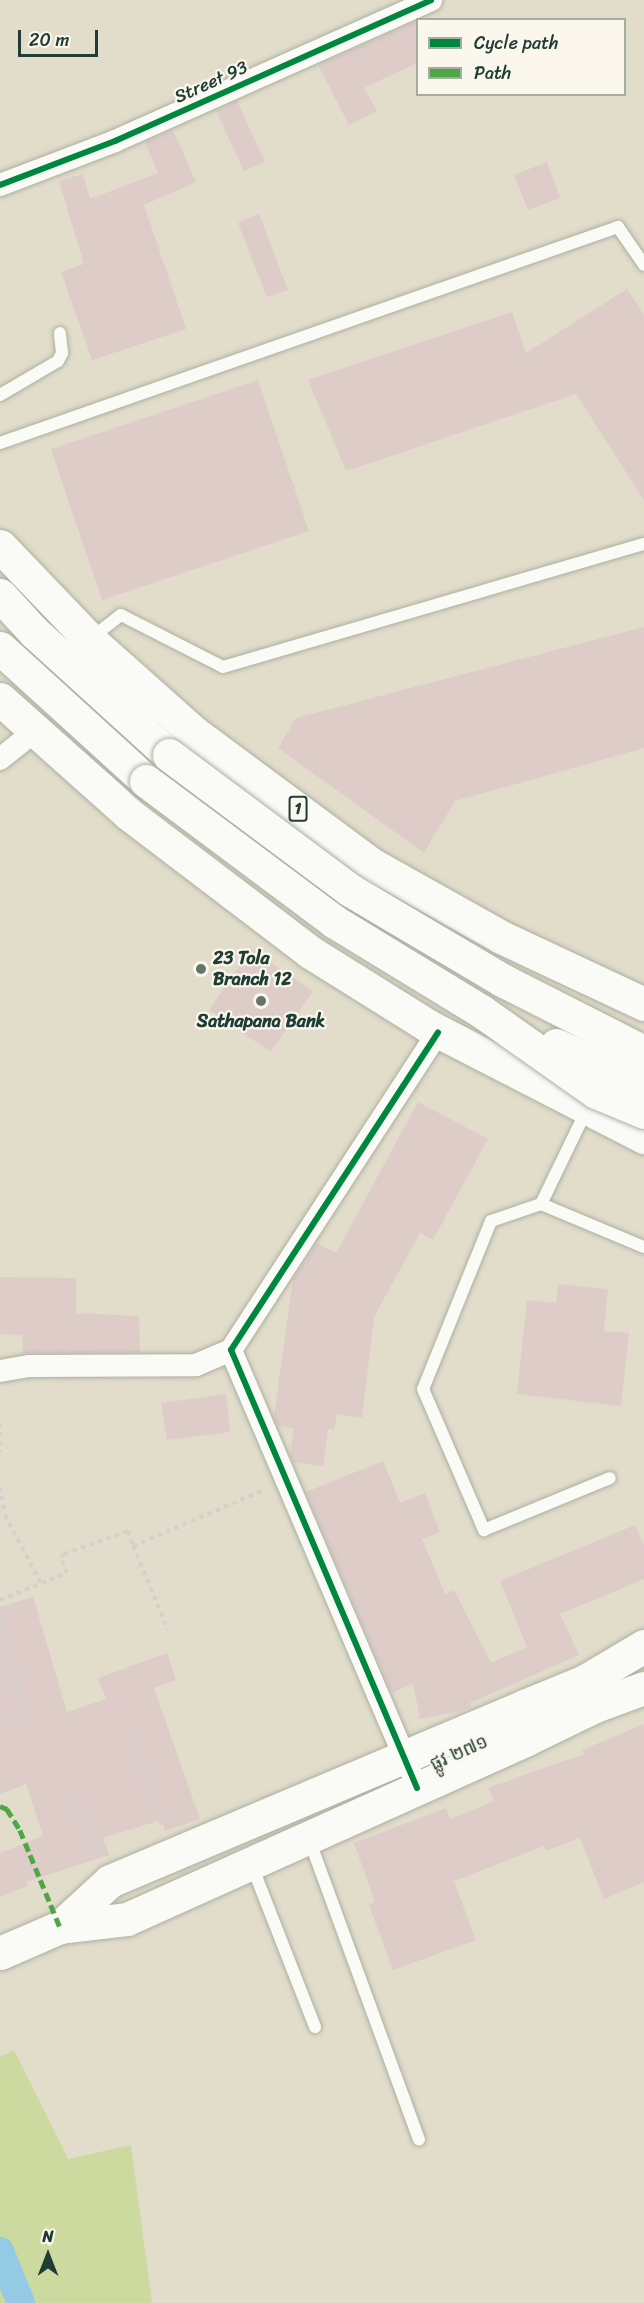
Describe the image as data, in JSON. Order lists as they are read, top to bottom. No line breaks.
{"streets":{"main road":["1","ផ្លូវ ២៧១"],"street":["Street 93"]},"places":["23 Tola Branch 12","Sathapana Bank"],"legend":["Cycle path","Path"],"scale_bar":"20 m","north":"top"}
